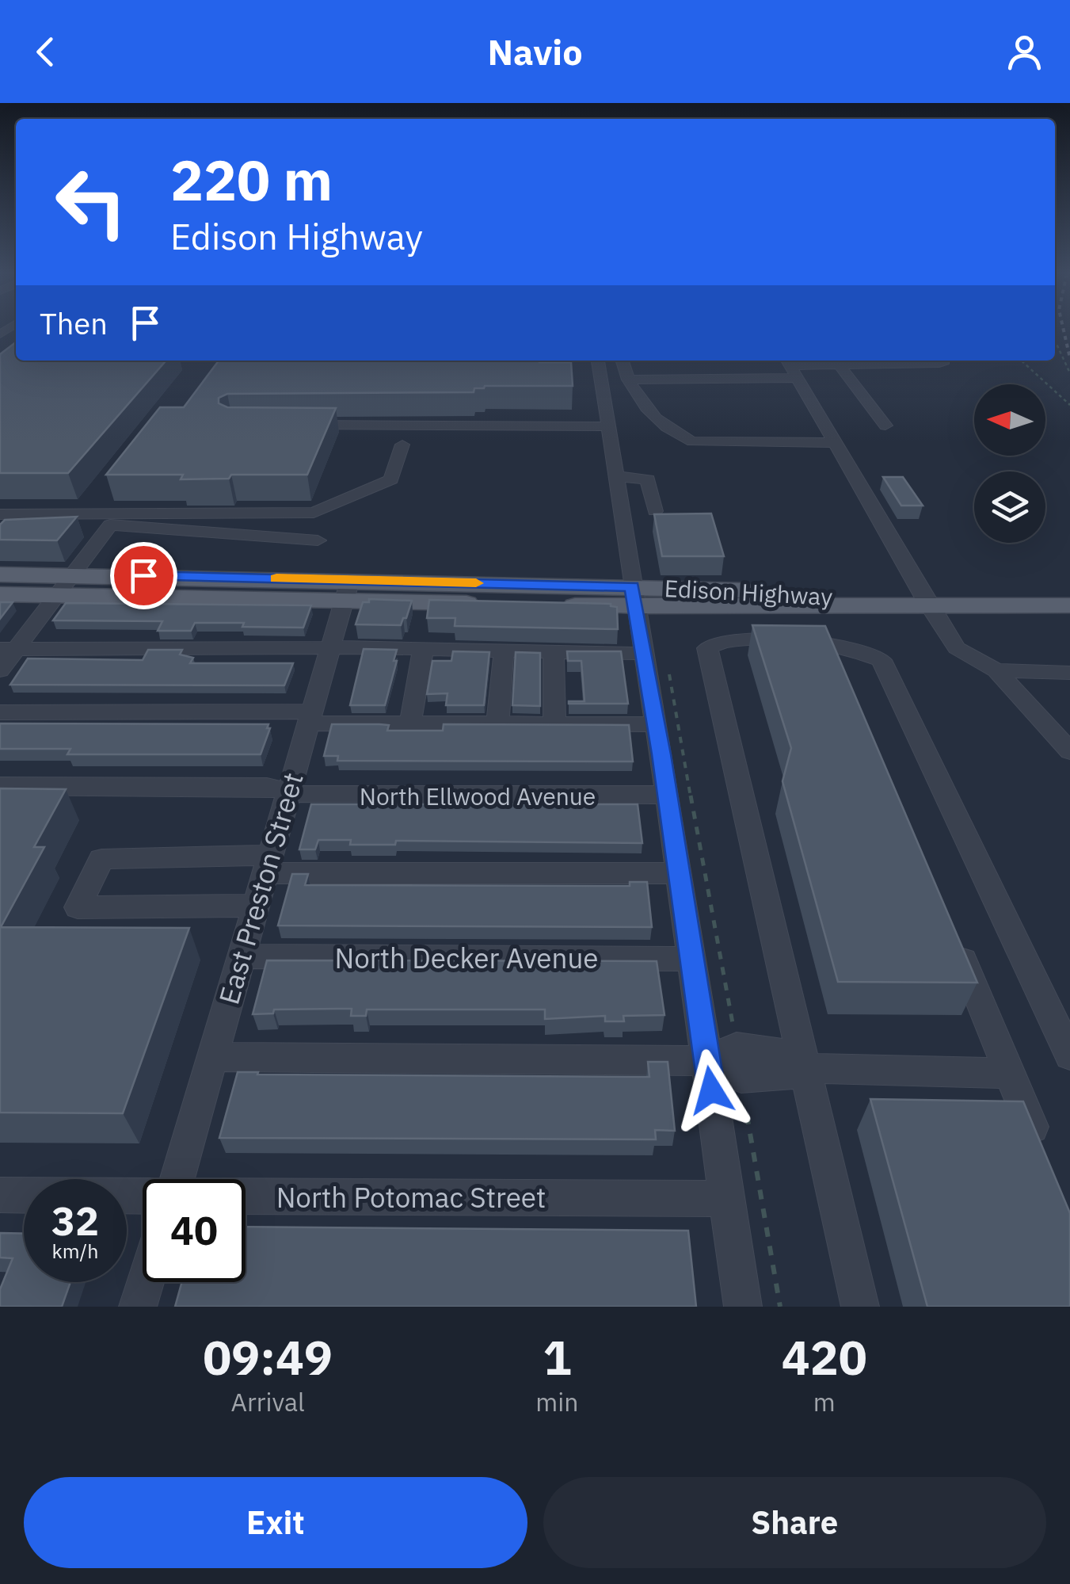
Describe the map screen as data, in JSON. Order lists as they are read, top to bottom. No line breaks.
{"streets":{"main road":["Edison Highway"],"street":["North Ellwood Avenue","East Preston Street","North Decker Avenue","North Potomac Street"]},"crossings":[["Edison Highway","East Preston Street"],["North Ellwood Avenue","East Preston Street"],["East Preston Street","North Decker Avenue"]],"north":"left","page":{"header":"Navio","turn":["220 m","Edison Highway"],"then":"Then","speed":"32 km/h","limit":"40","eta":["09:49","Arrival","1","min","420","m"],"buttons":["Exit","Share"]}}
